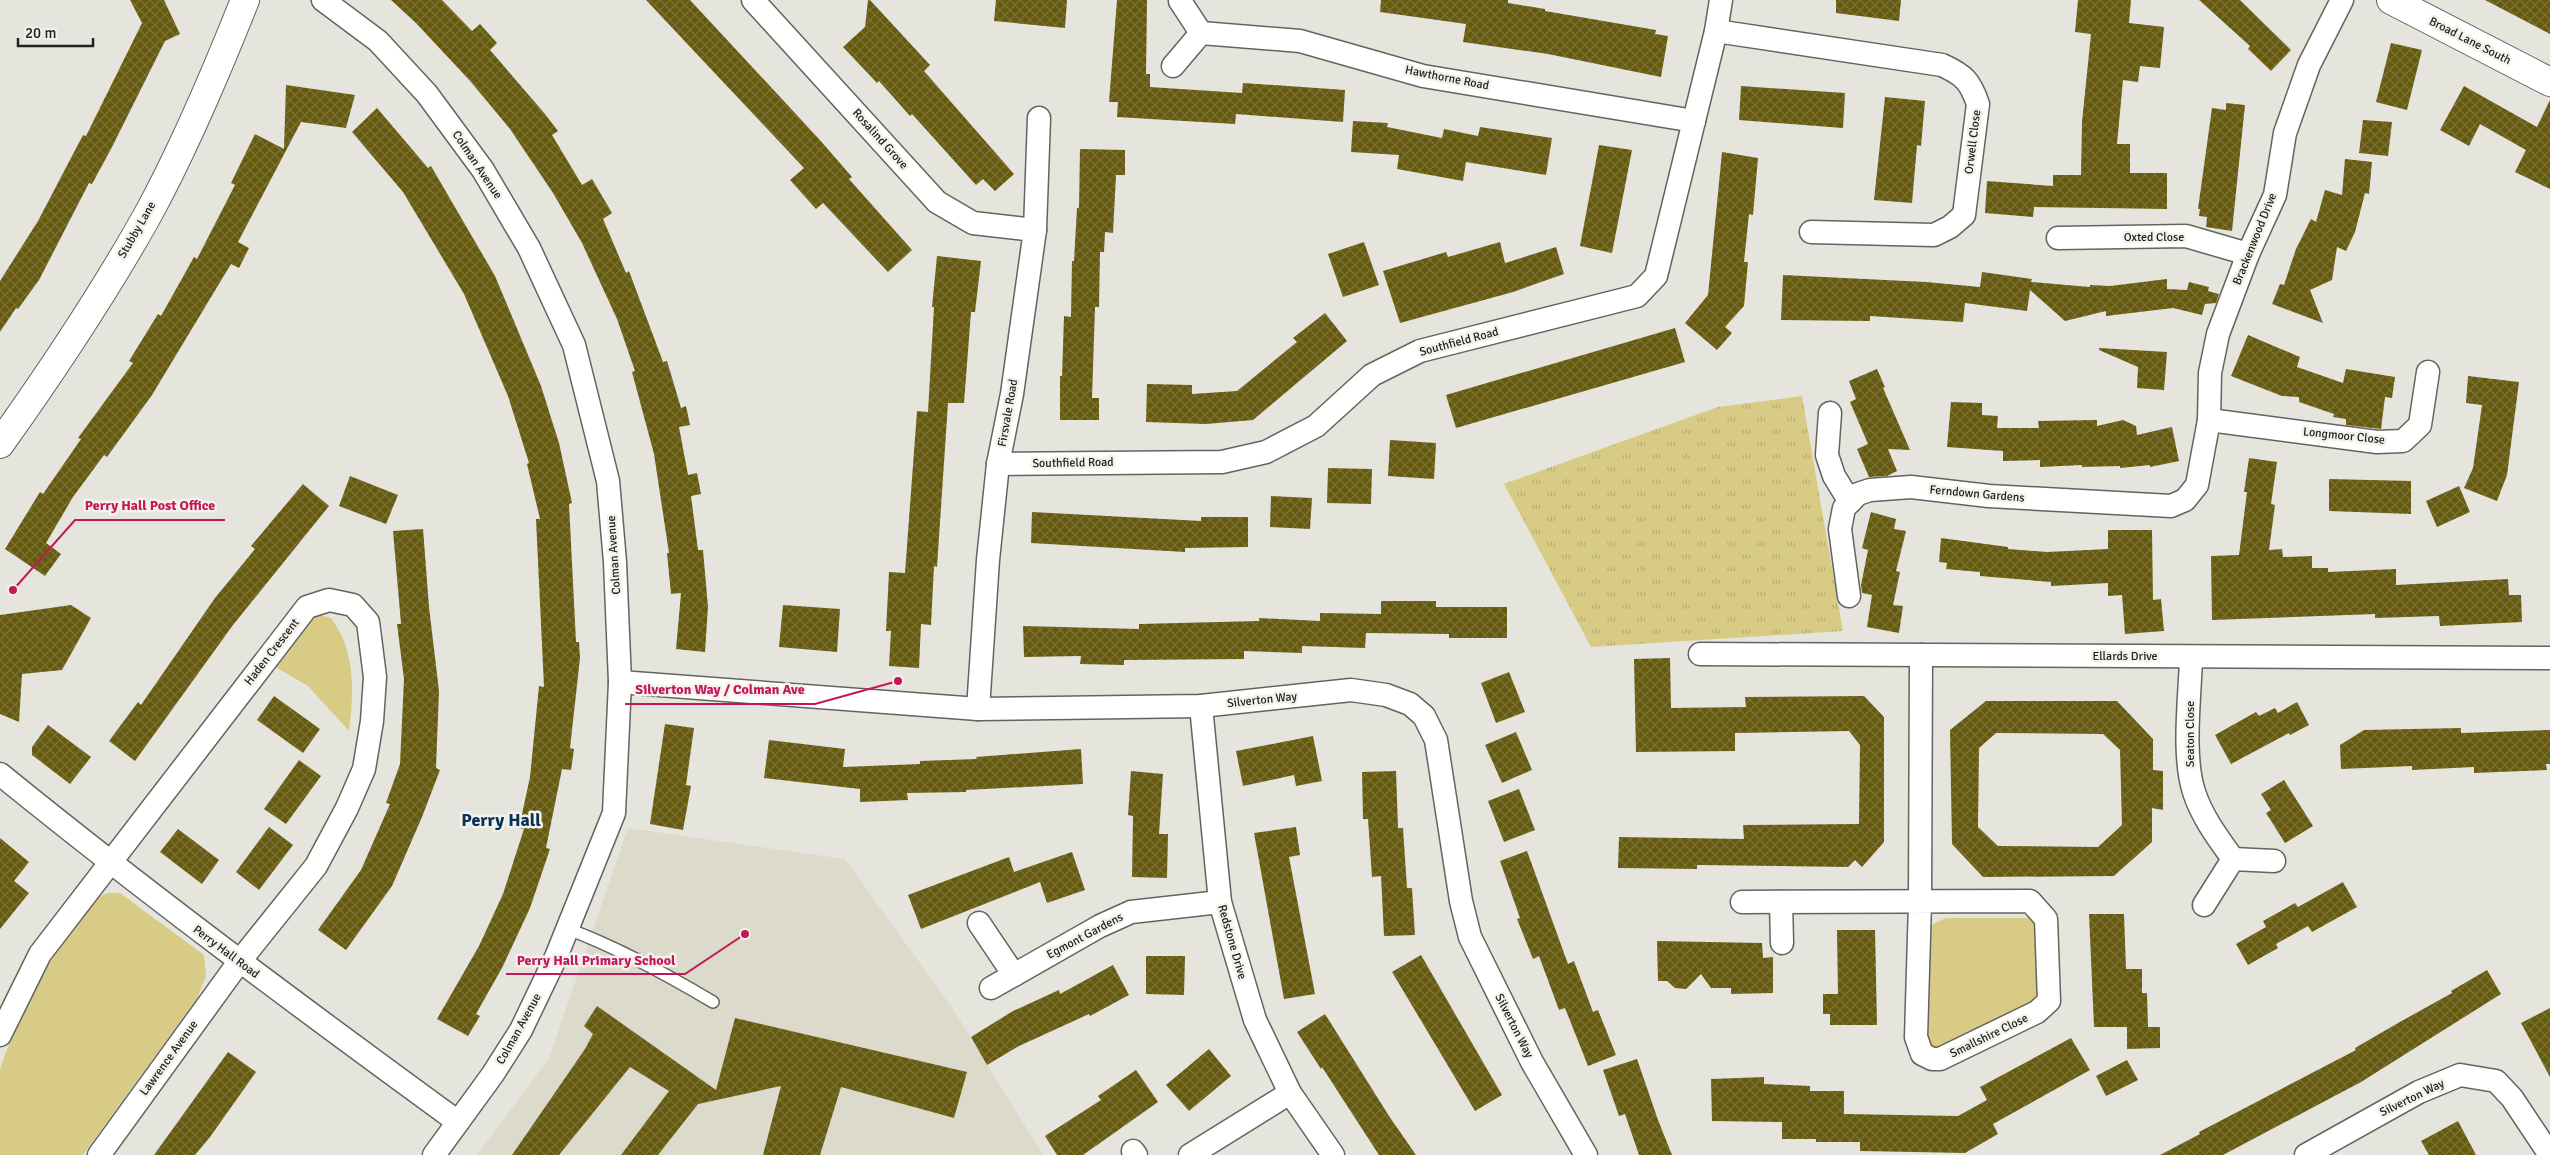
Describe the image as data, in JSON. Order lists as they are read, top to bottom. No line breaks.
{"streets":{"street":["Broad Lane South","Hawthorne Road","Rosalind Grove","Orwell Close","Colman Avenue","Stubby Lane","Oxted Close","Brackenwood Drive","Southfield Road","Firsvale Road","Longmoor Close","Ferndown Gardens","Haden Crescent","Ellards Drive","Silverton Way","Seaton Close","Egmont Gardens","Redstone Drive","Perry Hall Road","Smallshire Close","Lawrence Avenue"]},"crossings":[["Hawthorne Road","Southfield Road"],["Rosalind Grove","Firsvale Road"],["Orwell Close","Southfield Road"],["Colman Avenue","Silverton Way"],["Colman Avenue","Perry Hall Road"],["Oxted Close","Brackenwood Drive"],["Brackenwood Drive","Longmoor Close"],["Brackenwood Drive","Ferndown Gardens"],["Southfield Road","Firsvale Road"],["Firsvale Road","Silverton Way"],["Haden Crescent","Perry Hall Road"],["Haden Crescent","Lawrence Avenue"],["Ellards Drive","Seaton Close"],["Ellards Drive","Smallshire Close"],["Silverton Way","Redstone Drive"],["Egmont Gardens","Redstone Drive"],["Perry Hall Road","Lawrence Avenue"]],"districts":["Perry Hall"],"places":["Perry Hall Post Office","Silverton Way / Colman Ave","Perry Hall Primary School"],"scale_bar":"20 m"}
